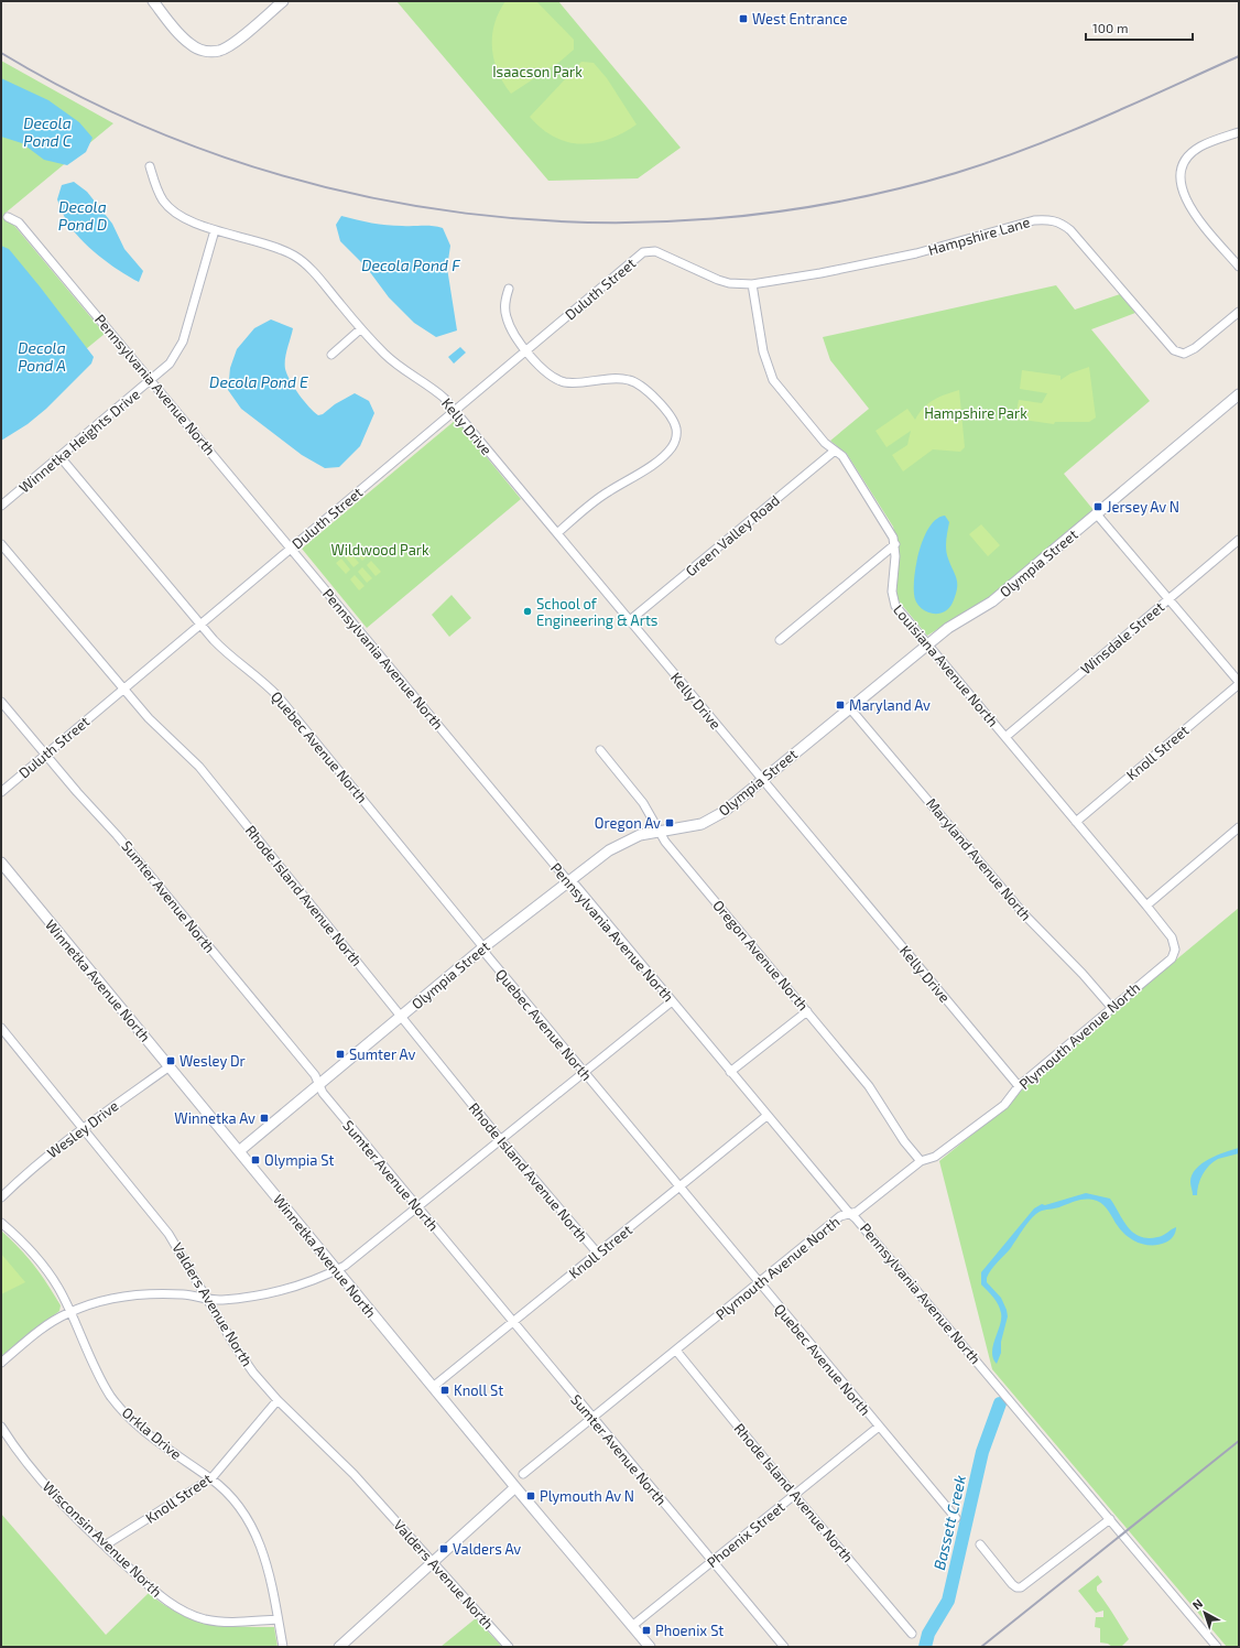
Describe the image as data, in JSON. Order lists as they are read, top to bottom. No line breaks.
{"streets":{"street":["Hampshire Lane","Duluth Street","Pennsylvania Avenue North","Kelly Drive","Winnetka Heights Drive","Green Valley Road","Olympia Street","Winsdale Street","Louisiana Avenue North","Quebec Avenue North","Knoll Street","Maryland Avenue North","Rhode Island Avenue North","Sumter Avenue North","Oregon Avenue North","Winnetka Avenue North","Plymouth Avenue North","Wesley Drive","Valders Avenue North","Orkla Drive","Phoenix Street","Wisconsin Avenue North"]},"crossings":[["Hampshire Lane","Duluth Street"],["Hampshire Lane","Louisiana Avenue North"],["Duluth Street","Pennsylvania Avenue North"],["Duluth Street","Kelly Drive"],["Duluth Street","Quebec Avenue North"],["Duluth Street","Rhode Island Avenue North"],["Duluth Street","Sumter Avenue North"],["Pennsylvania Avenue North","Winnetka Heights Drive"],["Pennsylvania Avenue North","Olympia Street"],["Pennsylvania Avenue North","Knoll Street"],["Pennsylvania Avenue North","Plymouth Avenue North"],["Kelly Drive","Winnetka Heights Drive"],["Kelly Drive","Green Valley Road"],["Kelly Drive","Olympia Street"],["Kelly Drive","Plymouth Avenue North"],["Winnetka Heights Drive","Quebec Avenue North"],["Green Valley Road","Louisiana Avenue North"],["Olympia Street","Louisiana Avenue North"],["Olympia Street","Quebec Avenue North"],["Olympia Street","Maryland Avenue North"],["Olympia Street","Rhode Island Avenue North"],["Olympia Street","Sumter Avenue North"],["Olympia Street","Oregon Avenue North"],["Olympia Street","Winnetka Avenue North"],["Winsdale Street","Louisiana Avenue North"],["Louisiana Avenue North","Knoll Street"],["Louisiana Avenue North","Plymouth Avenue North"],["Quebec Avenue North","Knoll Street"],["Quebec Avenue North","Plymouth Avenue North"],["Quebec Avenue North","Phoenix Street"],["Knoll Street","Rhode Island Avenue North"],["Knoll Street","Sumter Avenue North"],["Knoll Street","Winnetka Avenue North"],["Knoll Street","Valders Avenue North"],["Knoll Street","Orkla Drive"],["Knoll Street","Wisconsin Avenue North"],["Maryland Avenue North","Plymouth Avenue North"],["Rhode Island Avenue North","Plymouth Avenue North"],["Rhode Island Avenue North","Phoenix Street"],["Sumter Avenue North","Plymouth Avenue North"],["Sumter Avenue North","Phoenix Street"],["Oregon Avenue North","Plymouth Avenue North"],["Winnetka Avenue North","Wesley Drive"],["Winnetka Avenue North","Phoenix Street"],["Wesley Drive","Valders Avenue North"],["Orkla Drive","Wisconsin Avenue North"]],"water":["Decola Pond C","Decola Pond D","Decola Pond F","Decola Pond A","Decola Pond E","Bassett Creek"],"parks":["Isaacson Park","Hampshire Park","Wildwood Park"],"places":{"transit":["West Entrance","Jersey Av N","Maryland Av","Oregon Av","Sumter Av","Wesley Dr","Winnetka Av","Olympia St","Knoll St","Plymouth Av N","Valders Av","Phoenix St"],"other":["School of Engineering & Arts"]},"scale_bar":"100 m","north":"top left"}
